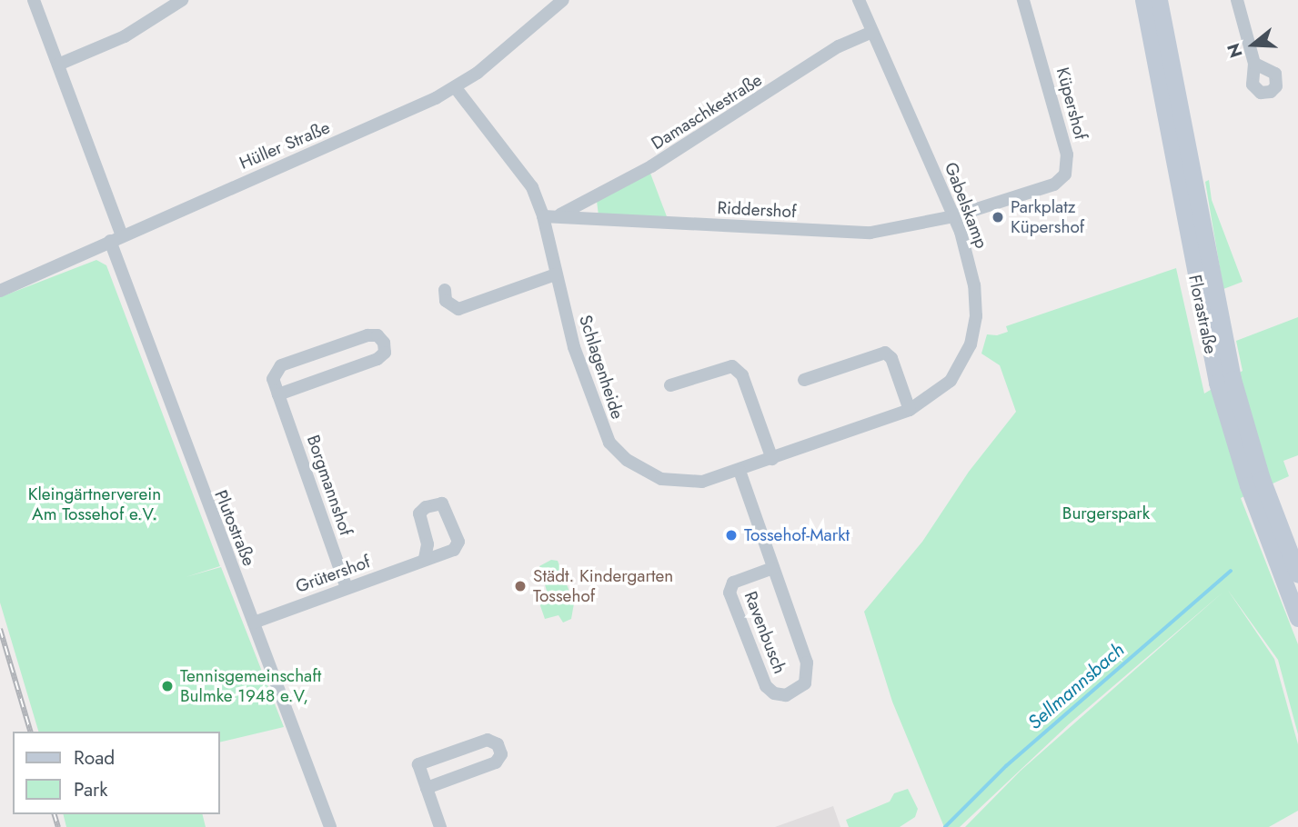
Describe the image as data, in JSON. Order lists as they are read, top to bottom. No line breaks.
{"streets":{"main road":["Florastraße"],"street":["Küpershof","Damaschkestraße","Hüller Straße","Gabelskamp","Riddershof","Schlagenheide","Borgmannshof","Plutostraße","Grütershof","Ravenbusch"]},"crossings":[["Küpershof","Gabelskamp"],["Küpershof","Riddershof"],["Damaschkestraße","Gabelskamp"],["Damaschkestraße","Riddershof"],["Damaschkestraße","Schlagenheide"],["Hüller Straße","Schlagenheide"],["Hüller Straße","Plutostraße"],["Gabelskamp","Riddershof"],["Gabelskamp","Schlagenheide"],["Gabelskamp","Ravenbusch"],["Riddershof","Schlagenheide"],["Schlagenheide","Ravenbusch"],["Borgmannshof","Grütershof"],["Plutostraße","Grütershof"]],"water":["Sellmannsbach"],"parks":["Kleingärtnerverein Am Tossehof e.V.","Burgerspark"],"places":["Parkplatz Küpershof","Tossehof-Markt","Städt. Kindergarten Tossehof","Tennisgemeinschaft Bulmke 1948 e.V,"],"legend":["Road","Park"],"north":"left"}
